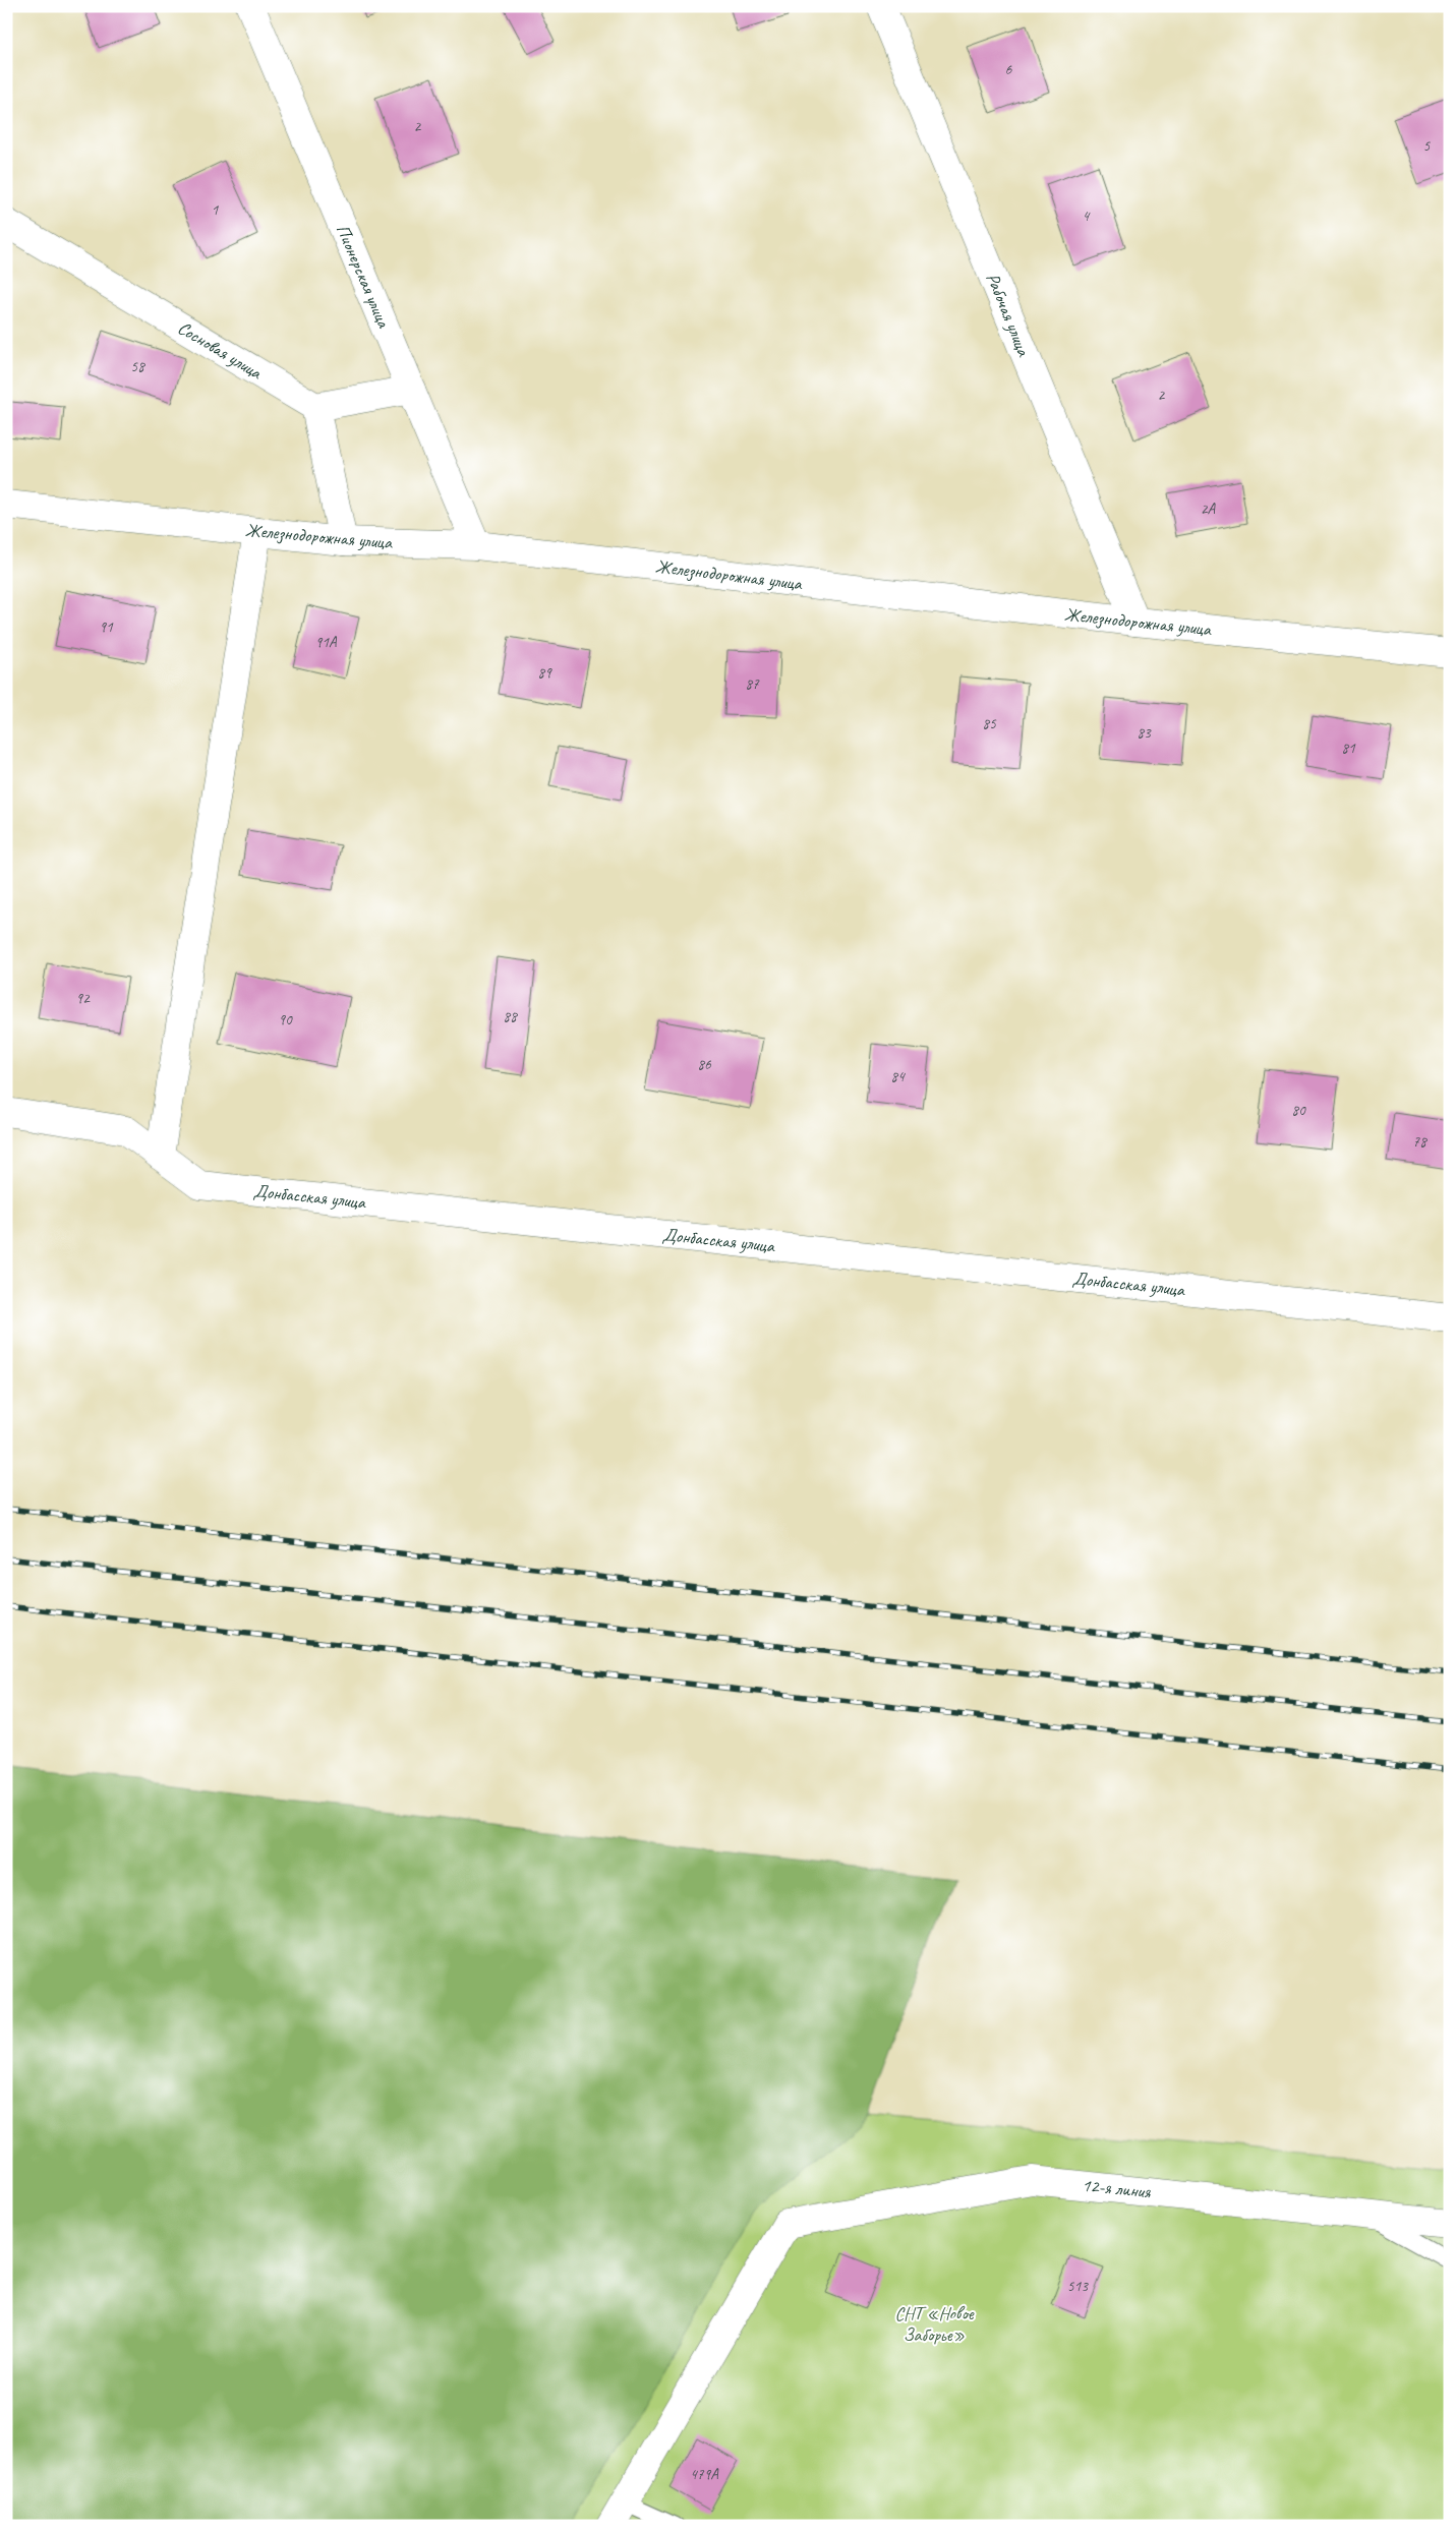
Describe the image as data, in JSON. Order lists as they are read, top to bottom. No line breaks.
{"streets":{"street":["Пионерская улица","Рабочая улица","Сосновая улица","Железнодорожная улица","Донбасская улица","12-я линия"]},"crossings":[["Пионерская улица","Железнодорожная улица"],["Рабочая улица","Железнодорожная улица"]],"parks":["СНТ «Новое Заборье»"],"house_numbers":["6","2","5","1","4","58","2","2А","91","91А","89","87","85","83","81","92","88","90","86","84","80","78","513","479А"]}
